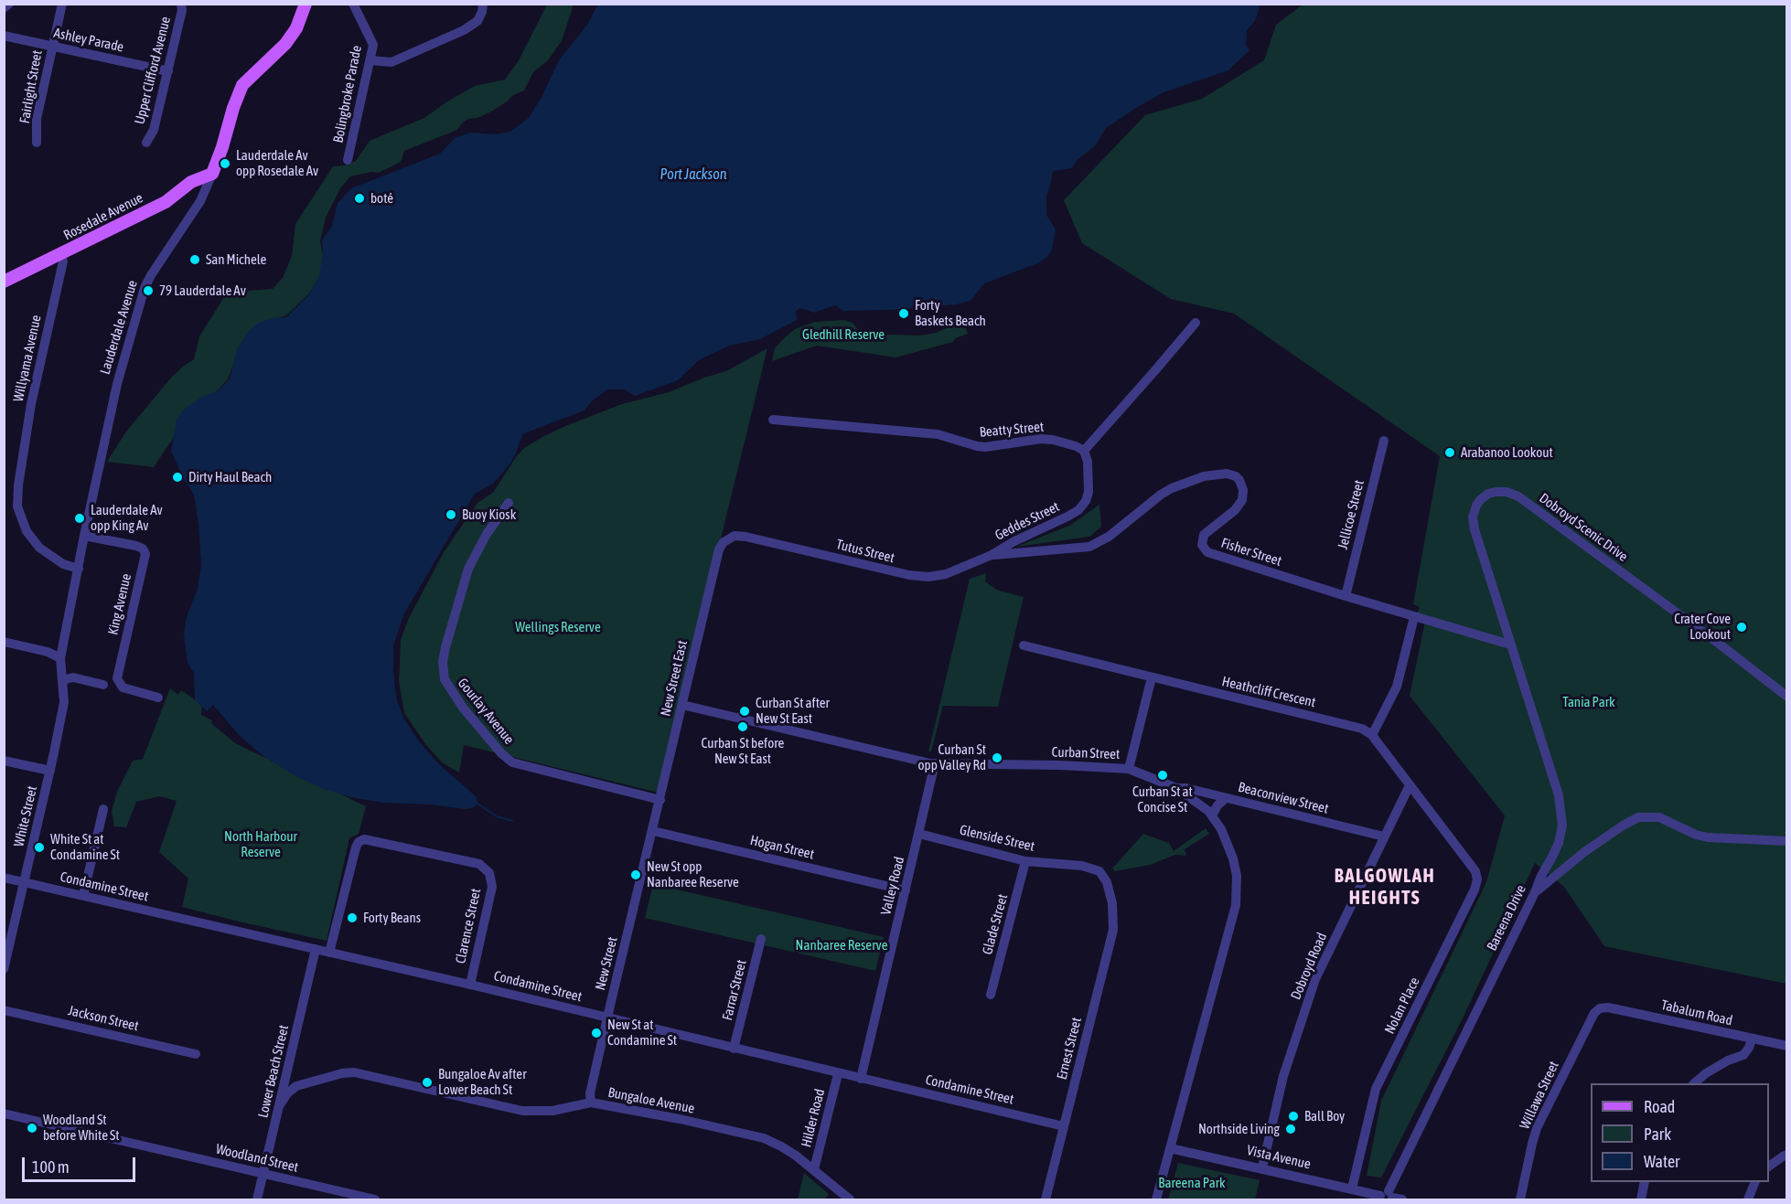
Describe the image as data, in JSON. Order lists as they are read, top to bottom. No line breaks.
{"streets":{"main road":["Rosedale Avenue","Lauderdale Avenue"],"street":["Ashley Parade","Upper Clifford Avenue","Fairlight Street","Bolingbroke Parade","Willyama Avenue","Beatty Street","Jellicoe Street","Geddes Street","Dobroyd Scenic Drive","Tutus Street","Fisher Street","King Avenue","New Street East","Heathcliff Crescent","Gourlay Avenue","Curban Street","Beaconview Street","White Street","Glenside Street","Hogan Street","Valley Road","Condamine Street","Bareena Drive","Glade Street","Clarence Street","New Street","Dobroyd Road","Farrar Street","Nolan Place","Tabalum Road","Jackson Street","Ernest Street","Lower Beach Street","Willawa Street","Bungaloe Avenue","Hilder Road","Vista Avenue","Woodland Street"]},"crossings":[["Ashley Parade","Upper Clifford Avenue"],["Ashley Parade","Fairlight Street"],["Rosedale Avenue","Lauderdale Avenue"],["Rosedale Avenue","Willyama Avenue"],["Lauderdale Avenue","Willyama Avenue"],["Lauderdale Avenue","King Avenue"],["Lauderdale Avenue","White Street"],["Beatty Street","Geddes Street"],["Jellicoe Street","Fisher Street"],["Geddes Street","Tutus Street"],["Geddes Street","Fisher Street"],["Dobroyd Scenic Drive","Fisher Street"],["Dobroyd Scenic Drive","Bareena Drive"],["Tutus Street","Fisher Street"],["Tutus Street","New Street East"],["Fisher Street","Bareena Drive"],["New Street East","Gourlay Avenue"],["New Street East","Curban Street"],["New Street East","Hogan Street"],["New Street East","New Street"],["Curban Street","Beaconview Street"],["Curban Street","Valley Road"],["Curban Street","Vista Avenue"],["Beaconview Street","Dobroyd Road"],["White Street","Condamine Street"],["Glenside Street","Valley Road"],["Glenside Street","Glade Street"],["Glenside Street","Ernest Street"],["Hogan Street","Valley Road"],["Hogan Street","New Street"],["Valley Road","Condamine Street"],["Condamine Street","Clarence Street"],["Condamine Street","New Street"],["Condamine Street","Farrar Street"],["Condamine Street","Ernest Street"],["Condamine Street","Lower Beach Street"],["Condamine Street","Hilder Road"],["Bareena Drive","Vista Avenue"],["New Street","Bungaloe Avenue"],["Dobroyd Road","Nolan Place"],["Dobroyd Road","Vista Avenue"],["Nolan Place","Vista Avenue"],["Tabalum Road","Willawa Street"],["Lower Beach Street","Bungaloe Avenue"],["Lower Beach Street","Woodland Street"],["Bungaloe Avenue","Hilder Road"]],"districts":["BALGOWLAH HEIGHTS"],"water":["Port Jackson"],"parks":["Gledhill Reserve","Wellings Reserve","Tania Park","North Harbour Reserve","Nanbaree Reserve","Bareena Park"],"places":["Lauderdale Av opp Rosedale Av","boté","San Michele","79 Lauderdale Av","Forty Baskets Beach","Arabanoo Lookout","Dirty Haul Beach","Buoy Kiosk","Lauderdale Av opp King Av","Crater Cove Lookout","Curban St after New St East","Curban St before New St East","Curban St opp Valley Rd","Curban St at Concise St","White St at Condamine St","New St opp Nanbaree Reserve","Forty Beans","New St at Condamine St","Bungaloe Av after Lower Beach St","Ball Boy","Woodland St before White St","Northside Living"],"legend":["Road","Park","Water"],"scale_bar":"100 m"}
